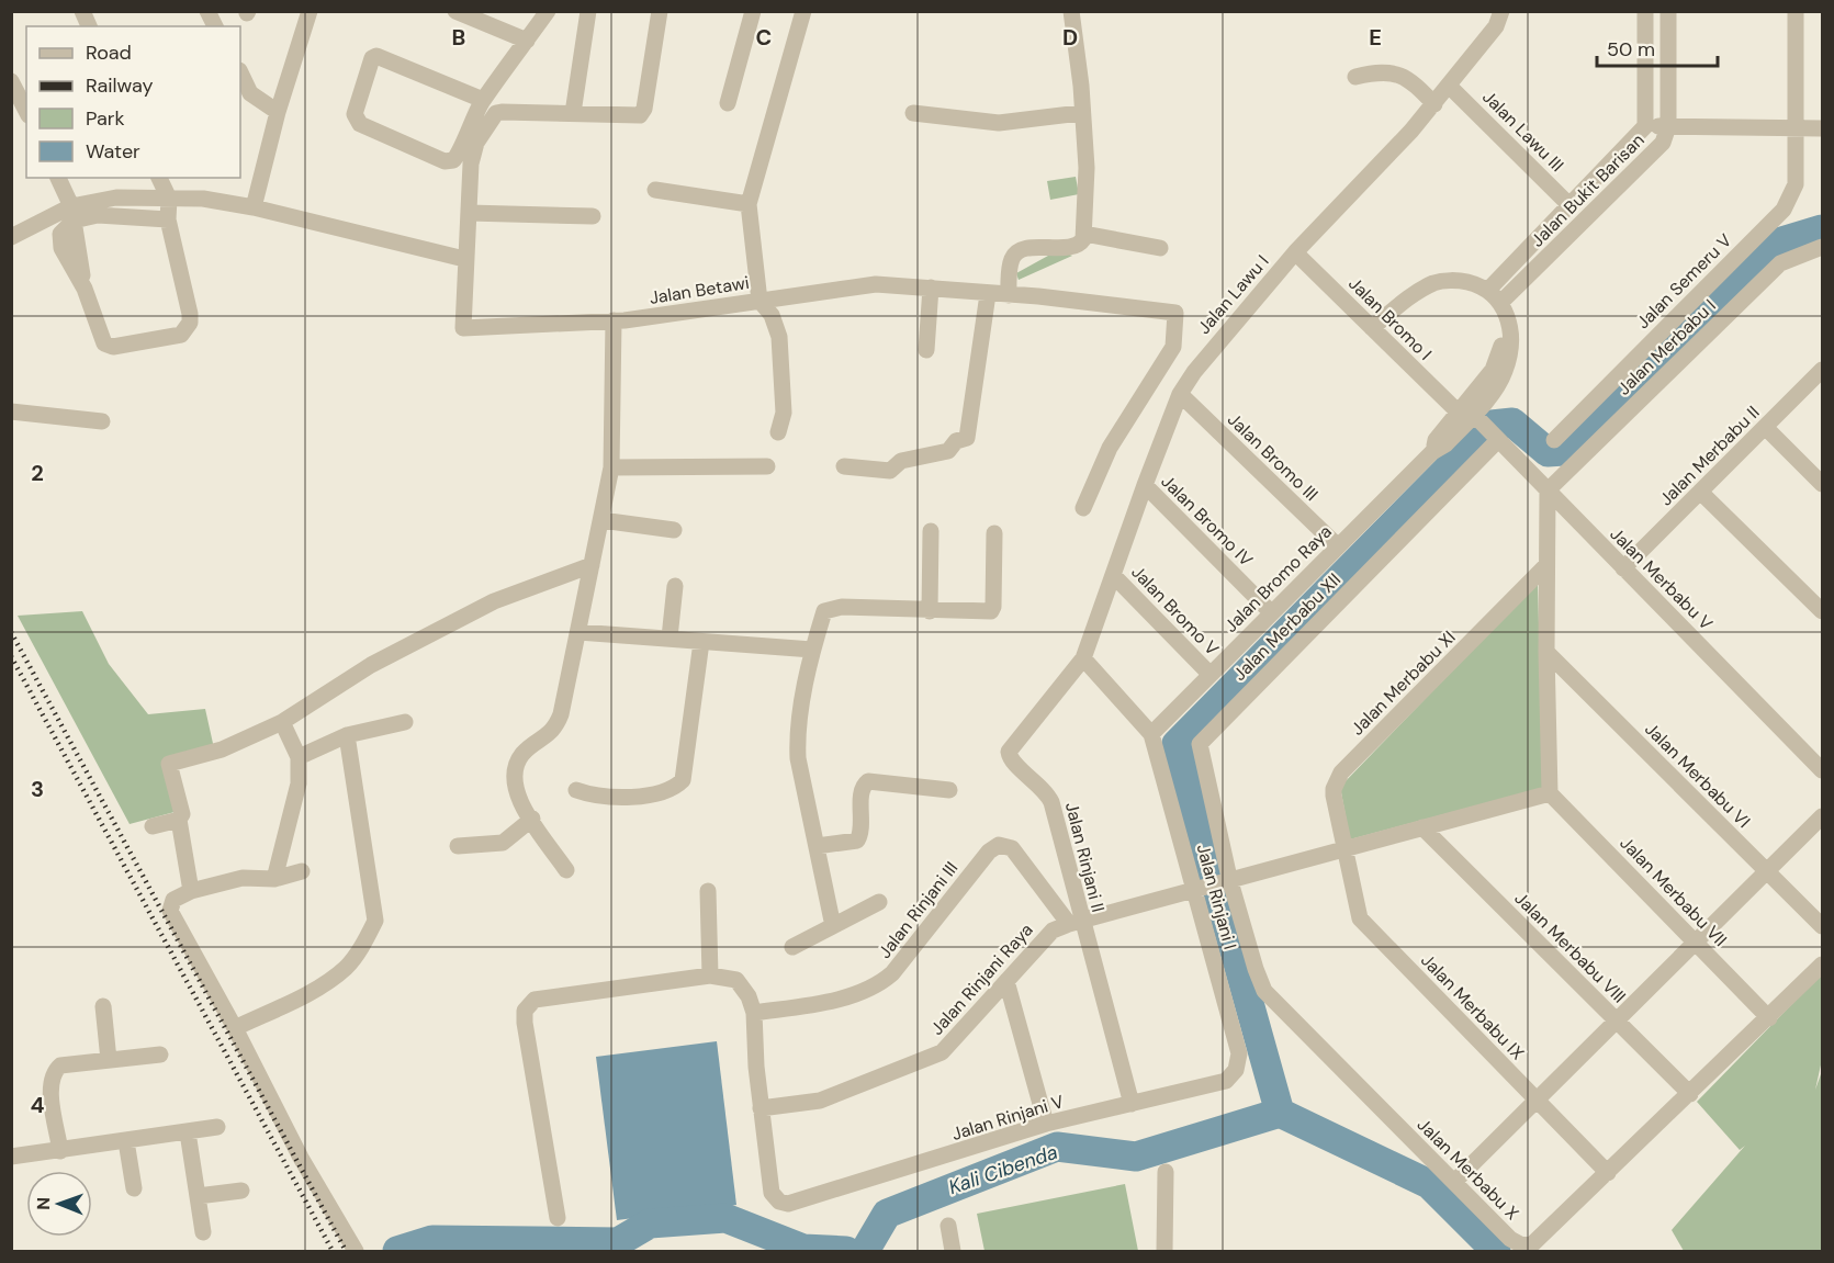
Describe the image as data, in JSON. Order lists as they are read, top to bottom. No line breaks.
{"streets":{"street":["Jalan Lawu III","Jalan Bukit Barisan","Jalan Semeru V","Jalan Betawi","Jalan Lawu I","Jalan Bromo I","Jalan Merbabu I","Jalan Merbabu II","Jalan Bromo III","Jalan Bromo IV","Jalan Bromo Raya","Jalan Merbabu V","Jalan Bromo V","Jalan Merbabu XII","Jalan Merbabu XI","Jalan Merbabu VI","Jalan Rinjani II","Jalan Merbabu VII","Jalan Rinjani I","Jalan Rinjani III","Jalan Merbabu VIII","Jalan Rinjani Raya","Jalan Merbabu IX","Jalan Rinjani V","Jalan Merbabu X"]},"crossings":[["Jalan Lawu III","Jalan Bukit Barisan"],["Jalan Lawu III","Jalan Lawu I"],["Jalan Bukit Barisan","Jalan Bromo Raya"],["Jalan Lawu I","Jalan Bromo I"],["Jalan Lawu I","Jalan Bromo III"],["Jalan Lawu I","Jalan Bromo IV"],["Jalan Lawu I","Jalan Bromo V"],["Jalan Lawu I","Jalan Rinjani II"],["Jalan Bromo I","Jalan Bromo Raya"],["Jalan Bromo I","Jalan Merbabu V"],["Jalan Merbabu I","Jalan Merbabu V"],["Jalan Merbabu II","Jalan Merbabu V"],["Jalan Bromo III","Jalan Bromo Raya"],["Jalan Bromo IV","Jalan Bromo Raya"],["Jalan Bromo Raya","Jalan Merbabu V"],["Jalan Bromo Raya","Jalan Bromo V"],["Jalan Bromo Raya","Jalan Rinjani I"],["Jalan Merbabu V","Jalan Merbabu XII"],["Jalan Merbabu XII","Jalan Rinjani Raya"],["Jalan Merbabu XII","Jalan Merbabu X"],["Jalan Merbabu XI","Jalan Rinjani Raya"],["Jalan Merbabu XI","Jalan Merbabu IX"],["Jalan Rinjani II","Jalan Rinjani III"],["Jalan Rinjani II","Jalan Rinjani Raya"],["Jalan Rinjani II","Jalan Rinjani V"],["Jalan Merbabu VII","Jalan Rinjani Raya"],["Jalan Merbabu VII","Jalan Merbabu X"],["Jalan Rinjani I","Jalan Rinjani Raya"],["Jalan Rinjani I","Jalan Rinjani V"],["Jalan Rinjani III","Jalan Rinjani Raya"],["Jalan Merbabu VIII","Jalan Rinjani Raya"],["Jalan Merbabu VIII","Jalan Merbabu X"],["Jalan Rinjani Raya","Jalan Merbabu IX"],["Jalan Rinjani Raya","Jalan Rinjani V"],["Jalan Rinjani Raya","Jalan Merbabu X"],["Jalan Merbabu IX","Jalan Merbabu X"]],"water":["Kali Cibenda"],"legend":["Road","Railway","Park","Water"],"scale_bar":"50 m","north":"left","grid":{"columns":["B","C","D","E"],"rows":["2","3","4"]}}
